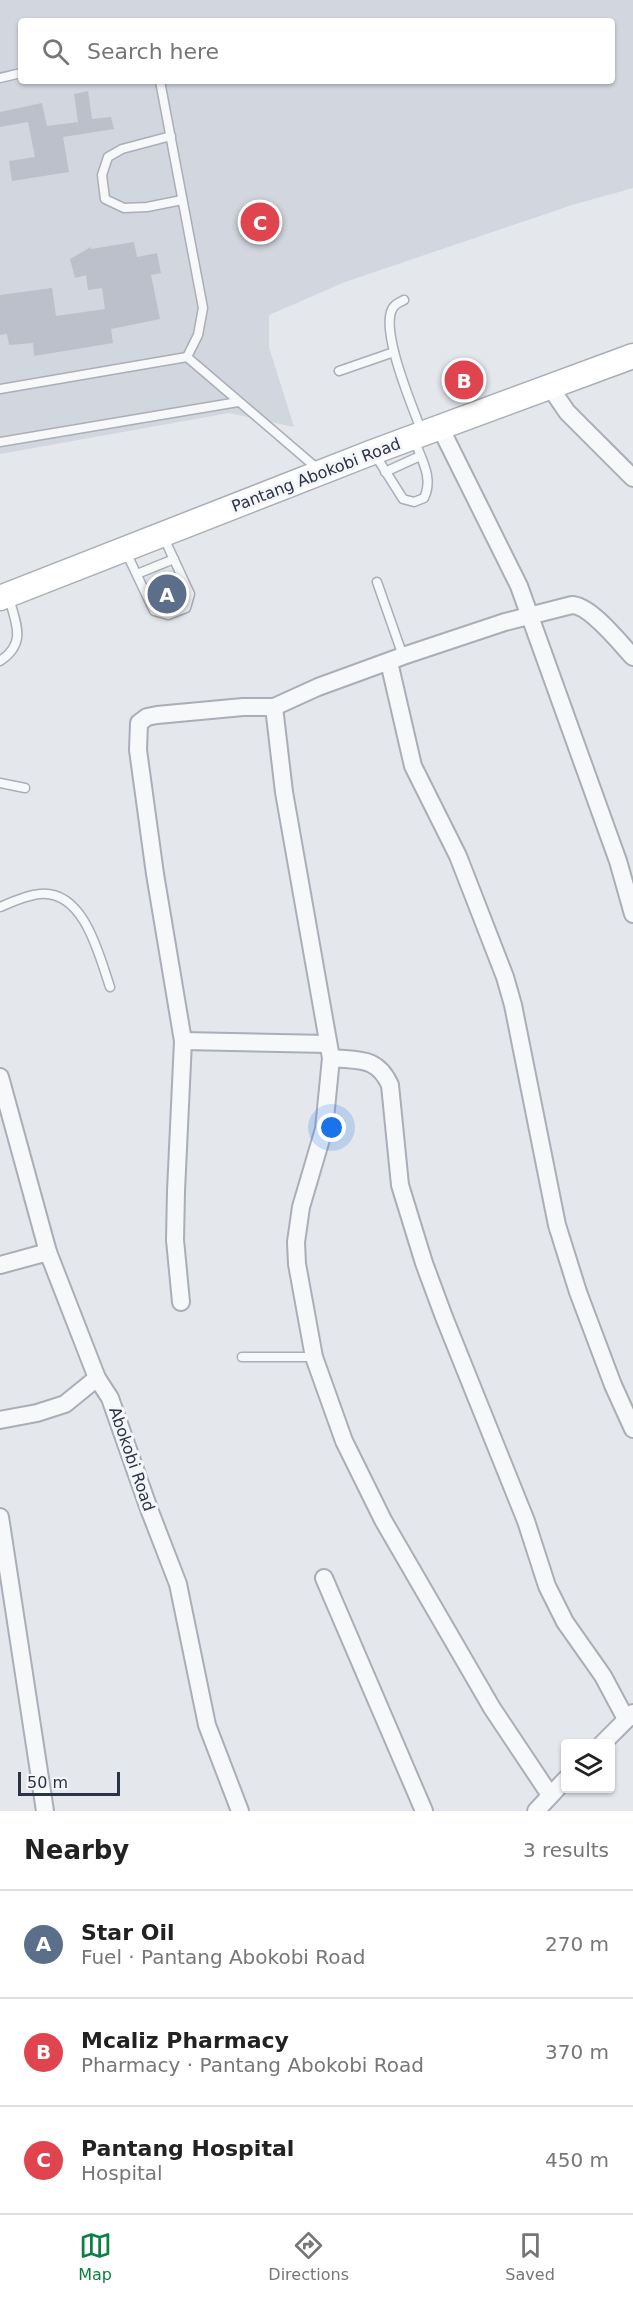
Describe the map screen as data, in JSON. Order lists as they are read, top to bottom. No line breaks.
{"streets":{"street":["Pantang Abokobi Road","Abokobi Road"]},"scale_bar":"50 m","page":{"search":"Search here","pins":["C","B","A"],"scale":"50 m","heading":["Nearby","3 results"],"list":[{"mark":"A","name":"Star Oil","note":"Fuel · Pantang Abokobi Road","value":"270 m"},{"mark":"B","name":"Mcaliz Pharmacy","note":"Pharmacy · Pantang Abokobi Road","value":"370 m"},{"mark":"C","name":"Pantang Hospital","note":"Hospital","value":"450 m"}],"nav":["Map","Directions","Saved"]}}
